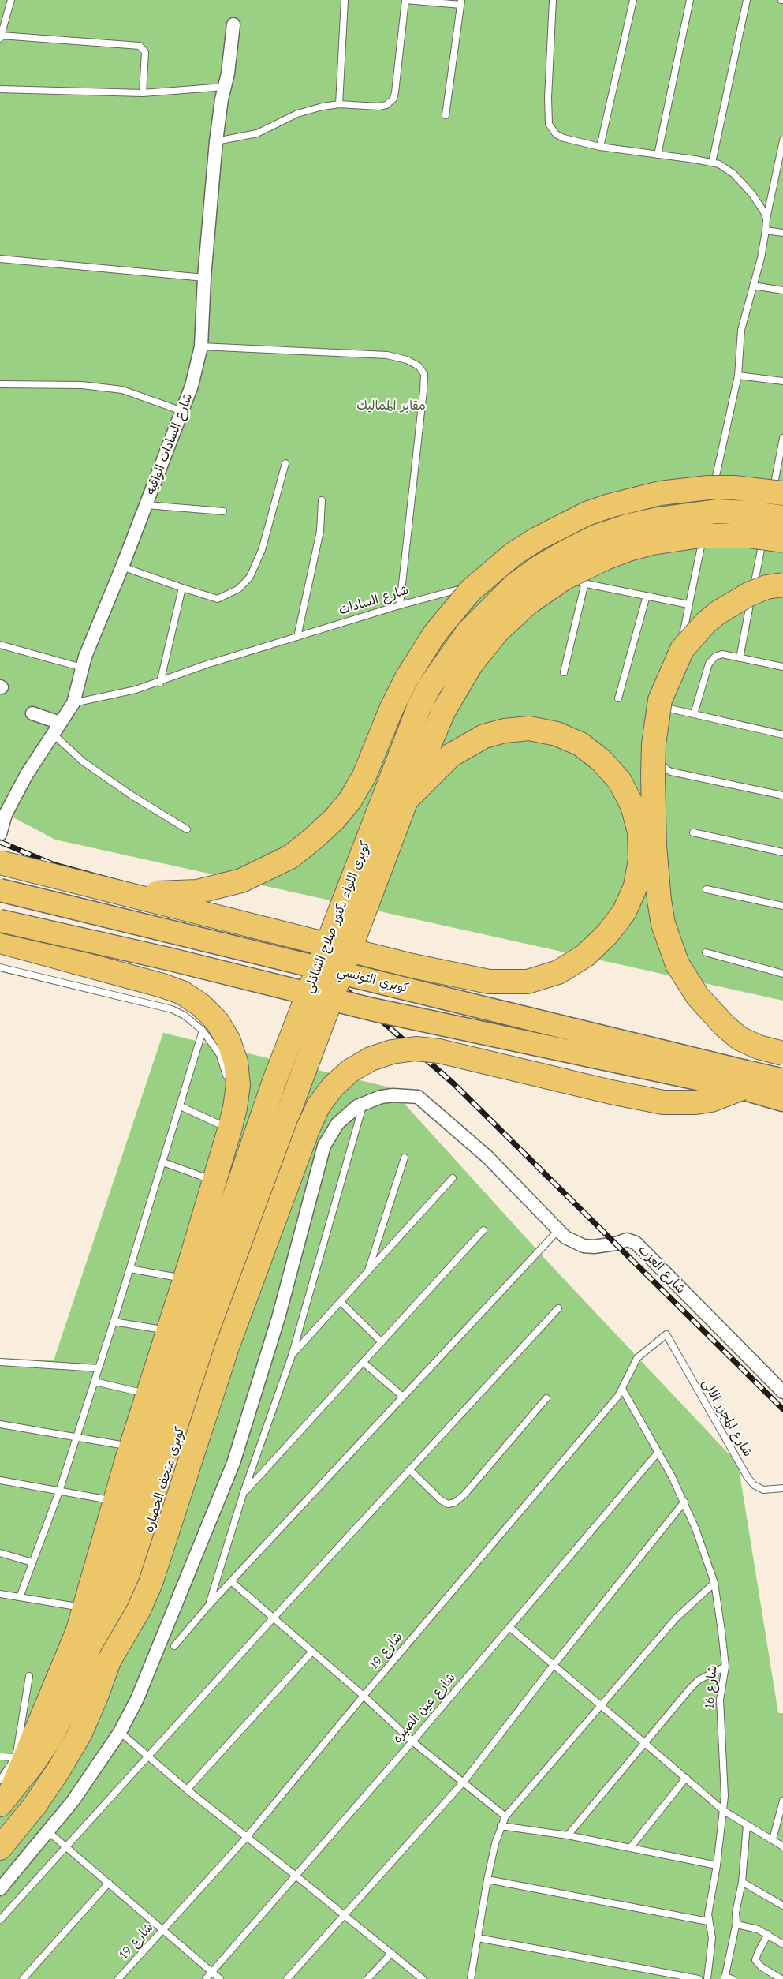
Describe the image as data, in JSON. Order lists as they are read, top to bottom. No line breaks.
{"streets":{"highway":["كوبرى اللواء دكتور صلاح الشاذلي","كوبري التونسي","كوبرى متحف الحضاره"],"street":["شارع السادات الواقيه","شارع العزب"],"lane":["شارع السادات","شارع المجزر الالى","شارع 19","شارع 16","شارع عين الصيره"]},"crossings":[["شارع السادات الواقيه","شارع السادات"],["كوبرى اللواء دكتور صلاح الشاذلي","كوبرى متحف الحضاره"],["شارع المجزر الالى","شارع 19"],["شارع 19","شارع 16"],["شارع 16","شارع عين الصيره"]],"parks":["مقابر المماليك"]}
